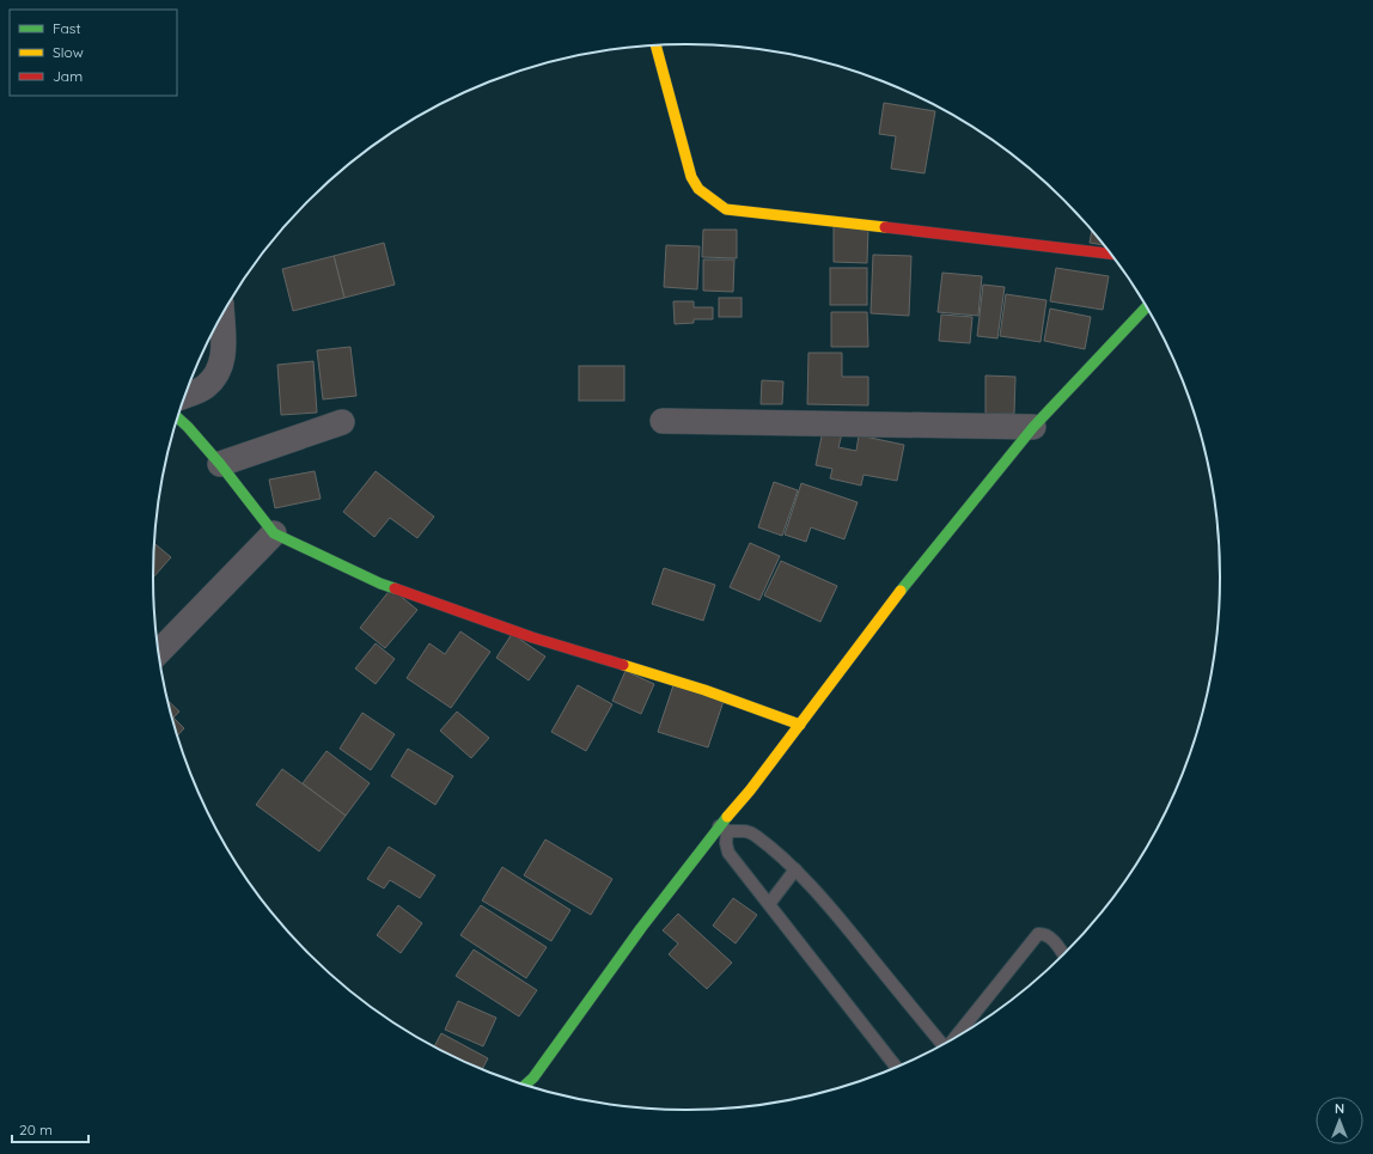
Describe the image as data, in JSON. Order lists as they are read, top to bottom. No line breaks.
{"legend":["Fast","Slow","Jam"],"scale_bar":"20 m","north":"top"}
